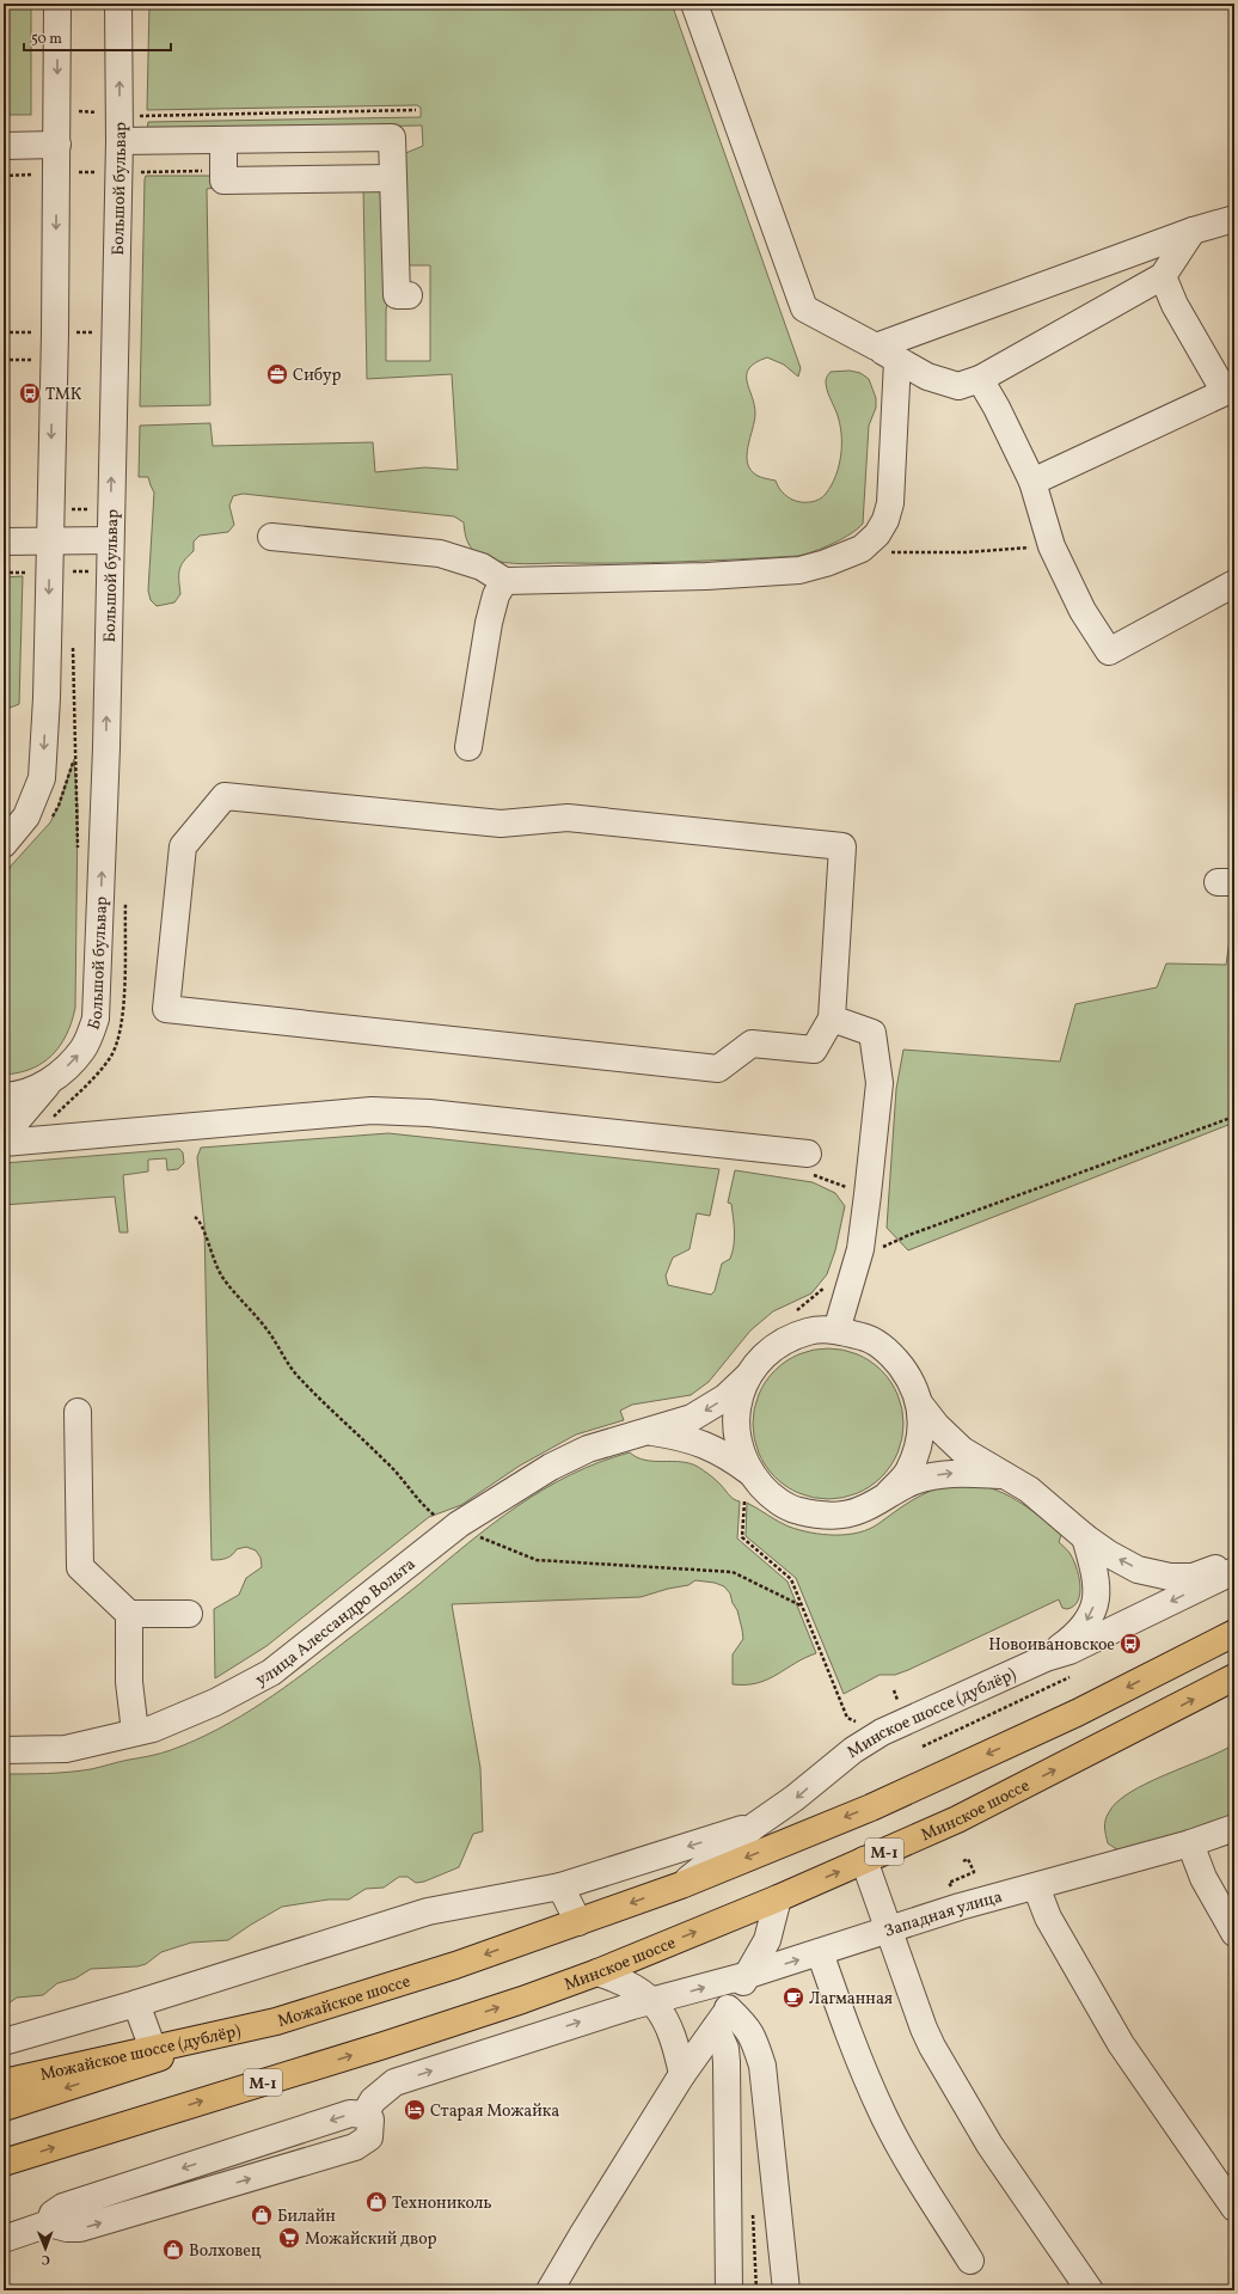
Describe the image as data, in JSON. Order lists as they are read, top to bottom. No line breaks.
{"streets":{"main road":["Минское шоссе","М-1","Можайское шоссе","Можайское шоссе (дублёр)"],"street":["Большой бульвар","улица Алессандро Вольта","Минское шоссе (дублёр)","Западная улица"]},"crossings":[["Минское шоссе (дублёр)","Можайское шоссе"],["Можайское шоссе","Можайское шоссе (дублёр)"]],"one_way":["Минское шоссе (дублёр)","Можайское шоссе"],"places":{"office":["Сибур"],"bus stop":["ТМК","Новоивановское"],"cafe":["Лагманная"],"hotel":["Старая Можайка"],"shop":["Технониколь","Билайн","Волховец"],"supermarket":["Можайский двор"]},"scale_bar":"50 m","north":"bottom"}
